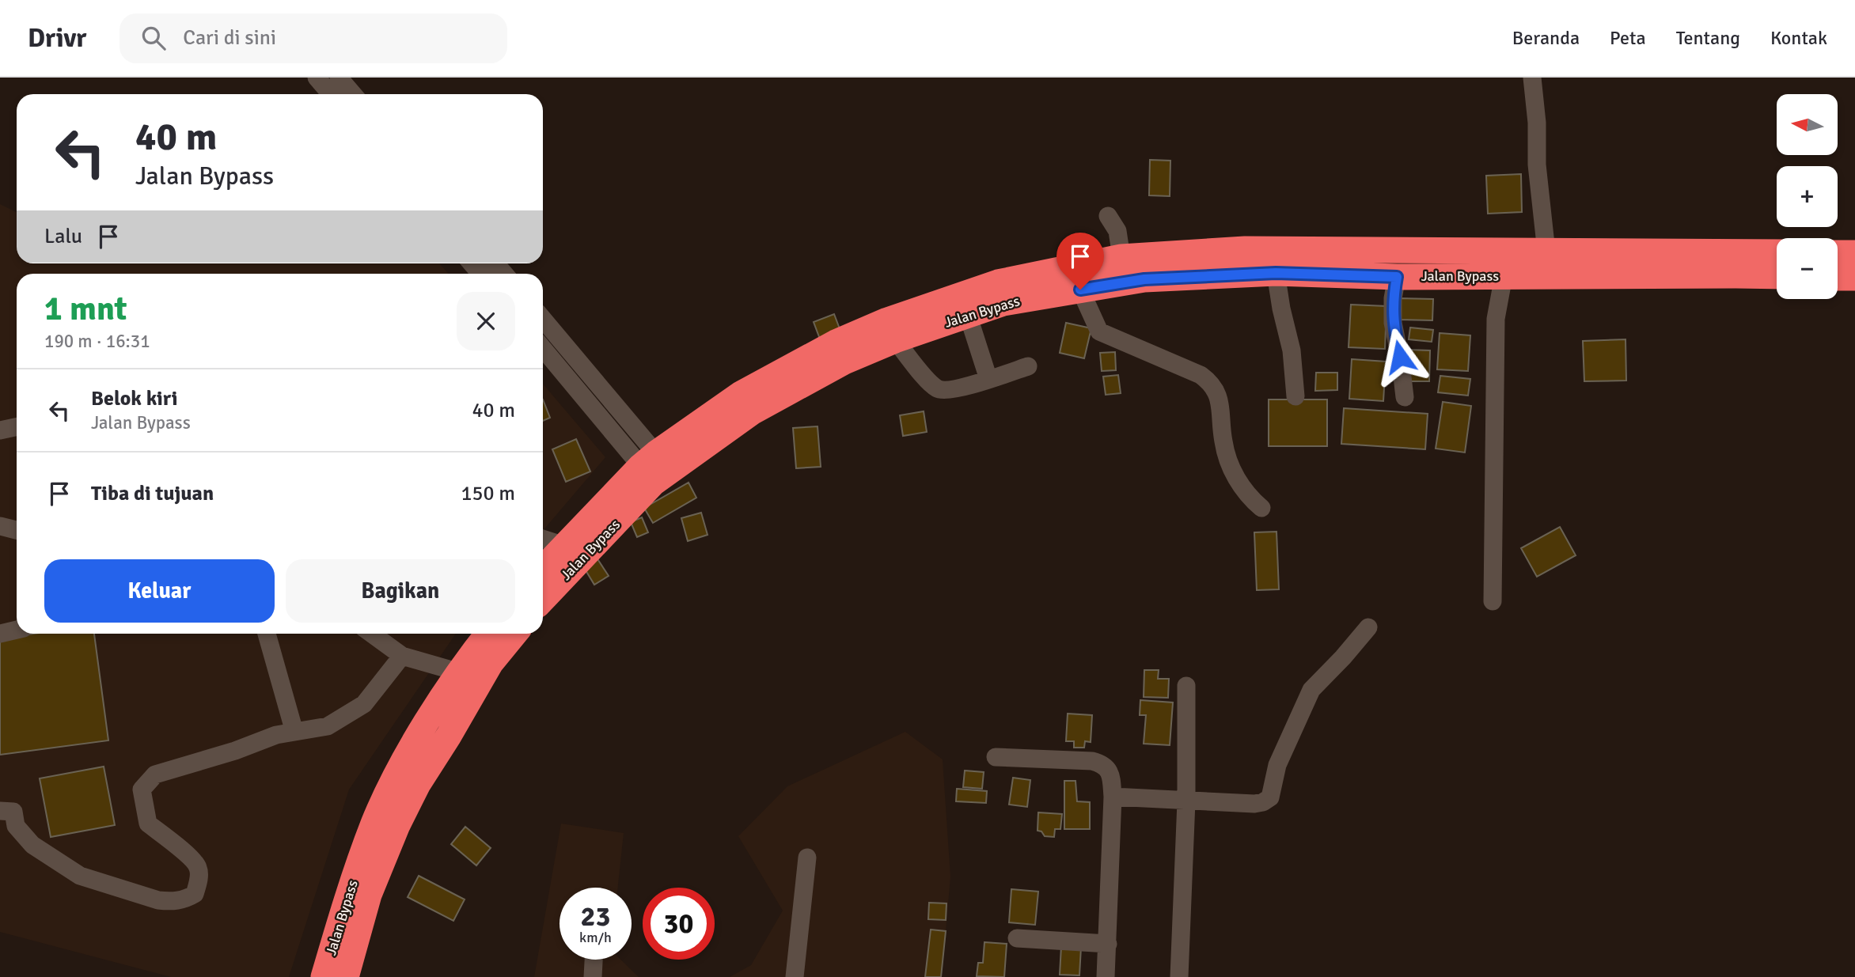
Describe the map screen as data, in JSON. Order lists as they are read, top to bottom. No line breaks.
{"streets":{"highway":["Jalan Bypass"]},"north":"left","page":{"header":"Drivr","search":"Cari di sini","nav":["Beranda","Peta","Tentang","Kontak"],"map_buttons":["+","−"],"turn":["40 m","Jalan Bypass"],"then":"Lalu","heading":["1 mnt","190 m · 16:31"],"list":[{"name":"Belok kiri","note":"Jalan Bypass","value":"40 m"},{"name":"Tiba di tujuan","value":"150 m"}],"buttons":["Keluar","Bagikan"],"speed":"23 km/h","limit":"30"}}
